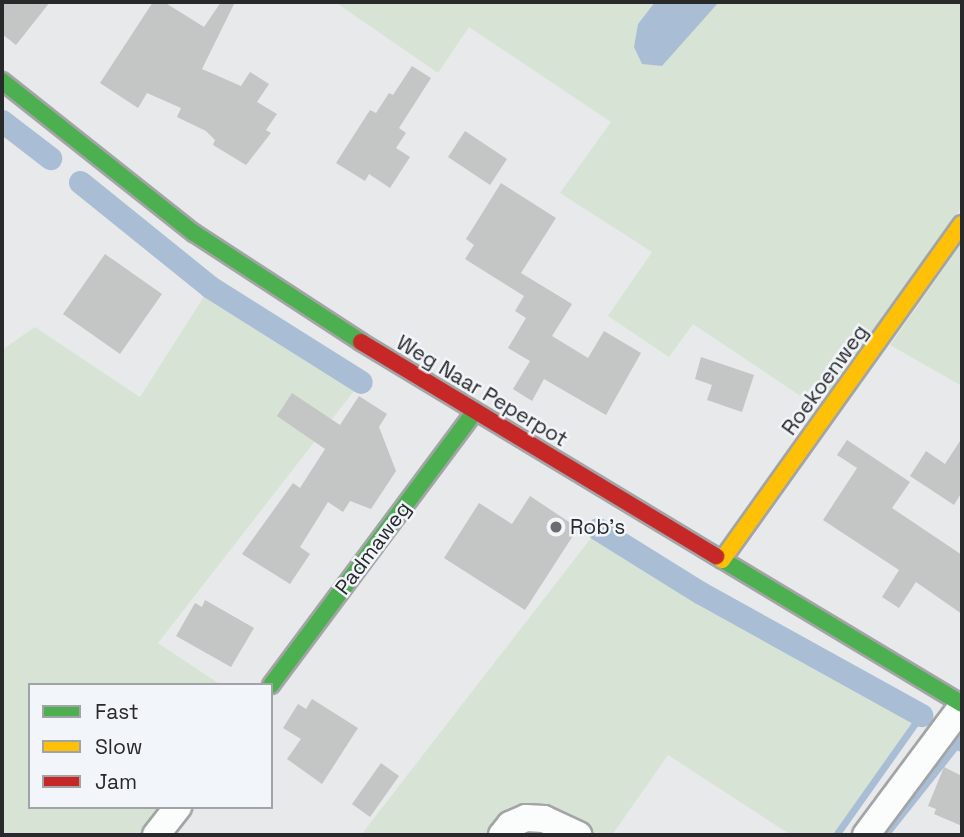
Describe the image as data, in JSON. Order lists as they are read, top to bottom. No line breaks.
{"streets":{"street":["Roekoenweg","Weg Naar Peperpot","Padmaweg"]},"crossings":[["Roekoenweg","Weg Naar Peperpot"],["Weg Naar Peperpot","Padmaweg"]],"places":["Rob's"],"legend":["Fast","Slow","Jam"]}
